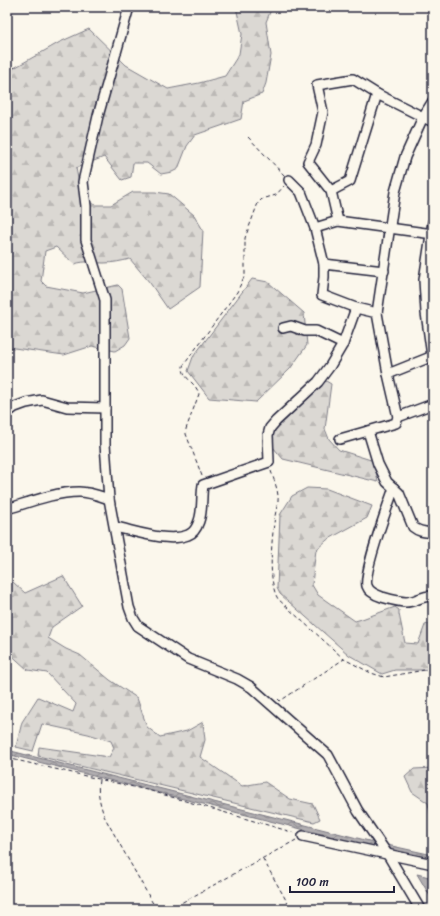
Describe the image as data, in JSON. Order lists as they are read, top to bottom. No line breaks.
{"scale_bar":"100 m"}
